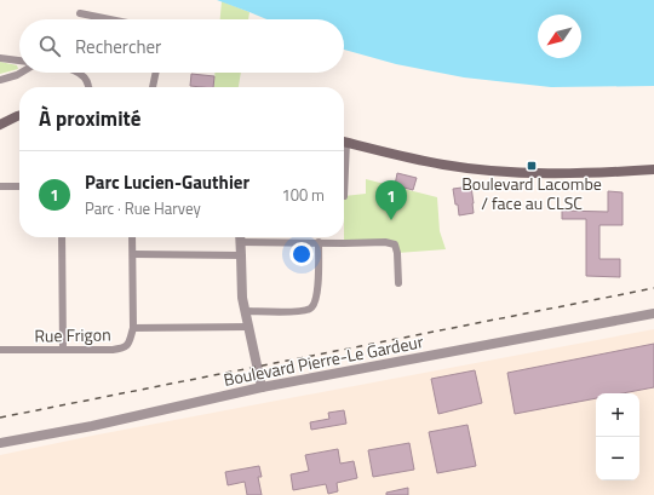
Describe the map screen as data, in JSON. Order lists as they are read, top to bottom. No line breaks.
{"streets":{"street":["Rue Frigon","Boulevard Pierre-Le Gardeur"]},"places":{"transit":["Boulevard Lacombe / face au CLSC"]},"north":"bottom left","page":{"search":"Rechercher","heading":"À proximité","list":[{"mark":"1","name":"Parc Lucien-Gauthier","note":"Parc · Rue Harvey","value":"100 m"}],"pins":"1","map_buttons":["+","−"]}}
